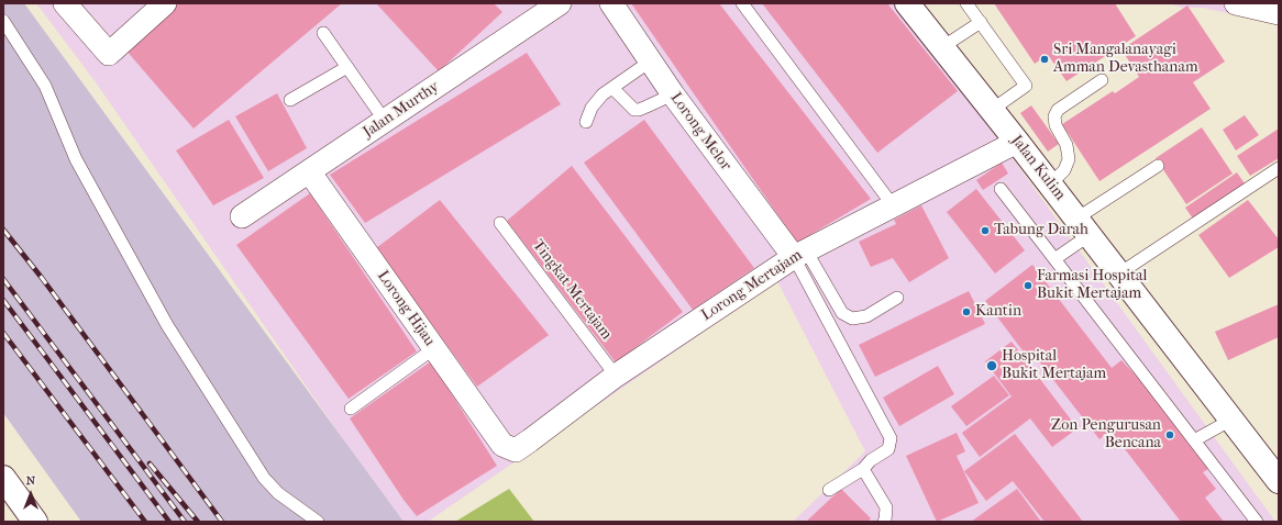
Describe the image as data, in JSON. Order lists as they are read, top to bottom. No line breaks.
{"streets":{"main road":["Jalan Kulim"],"street":["Jalan Murthy","Lorong Melor","Lorong Mertajam","Lorong Hijau"],"lane":["Tingkat Mertajam"]},"crossings":[["Jalan Murthy","Lorong Hijau"],["Lorong Melor","Lorong Mertajam"],["Jalan Kulim","Lorong Mertajam"],["Lorong Mertajam","Tingkat Mertajam"],["Lorong Mertajam","Lorong Hijau"]],"places":["Sri Mangalanayagi Amman Devasthanam","Tabung Darah","Farmasi Hospital Bukit Mertajam","Kantin","Hospital Bukit Mertajam","Zon Pengurusan Bencana"],"north":"top"}
